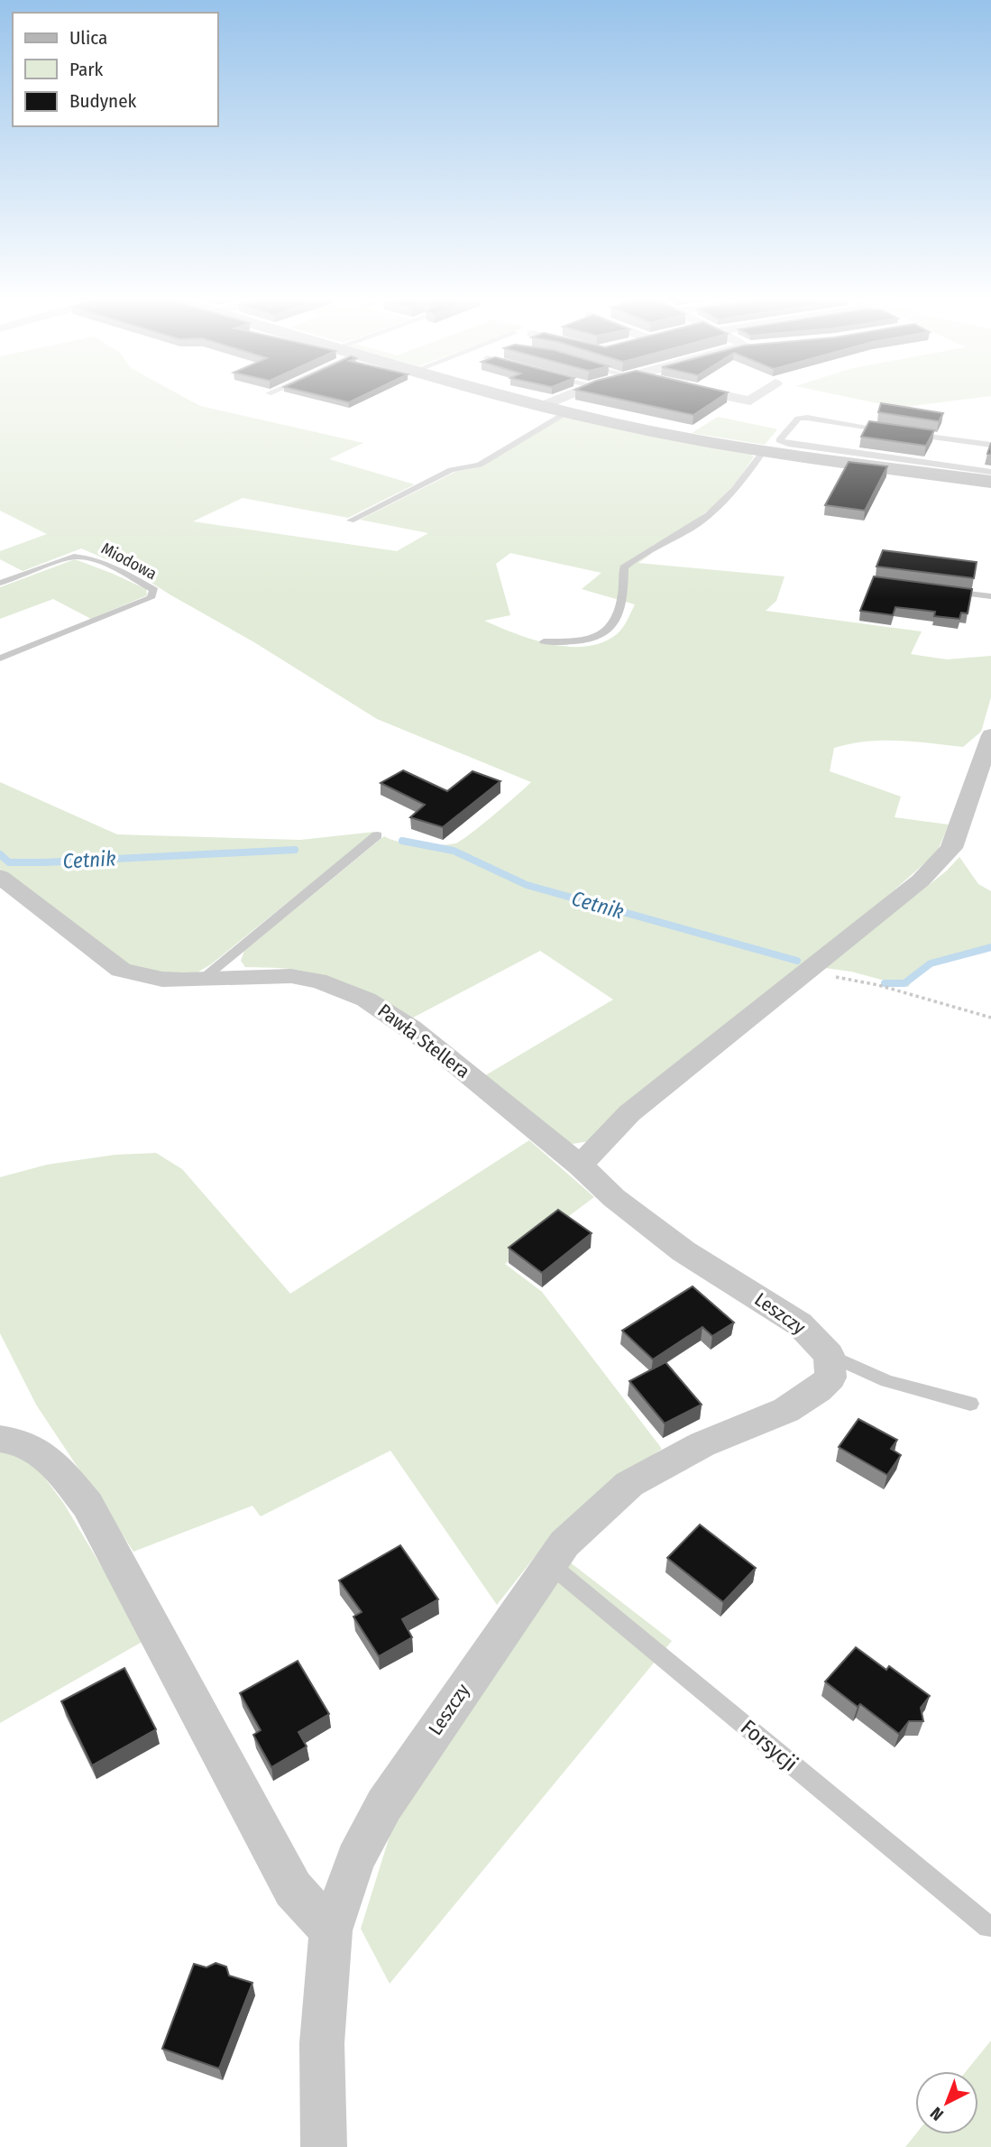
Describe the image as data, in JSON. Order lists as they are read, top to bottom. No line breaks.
{"streets":{"street":["Pawła Stellera","Leszczy"],"lane":["Miodowa","Forsycji"]},"crossings":[["Pawła Stellera","Leszczy"],["Leszczy","Forsycji"]],"water":["Cetnik"],"legend":["Ulica","Park","Budynek"],"north":"bottom left"}
